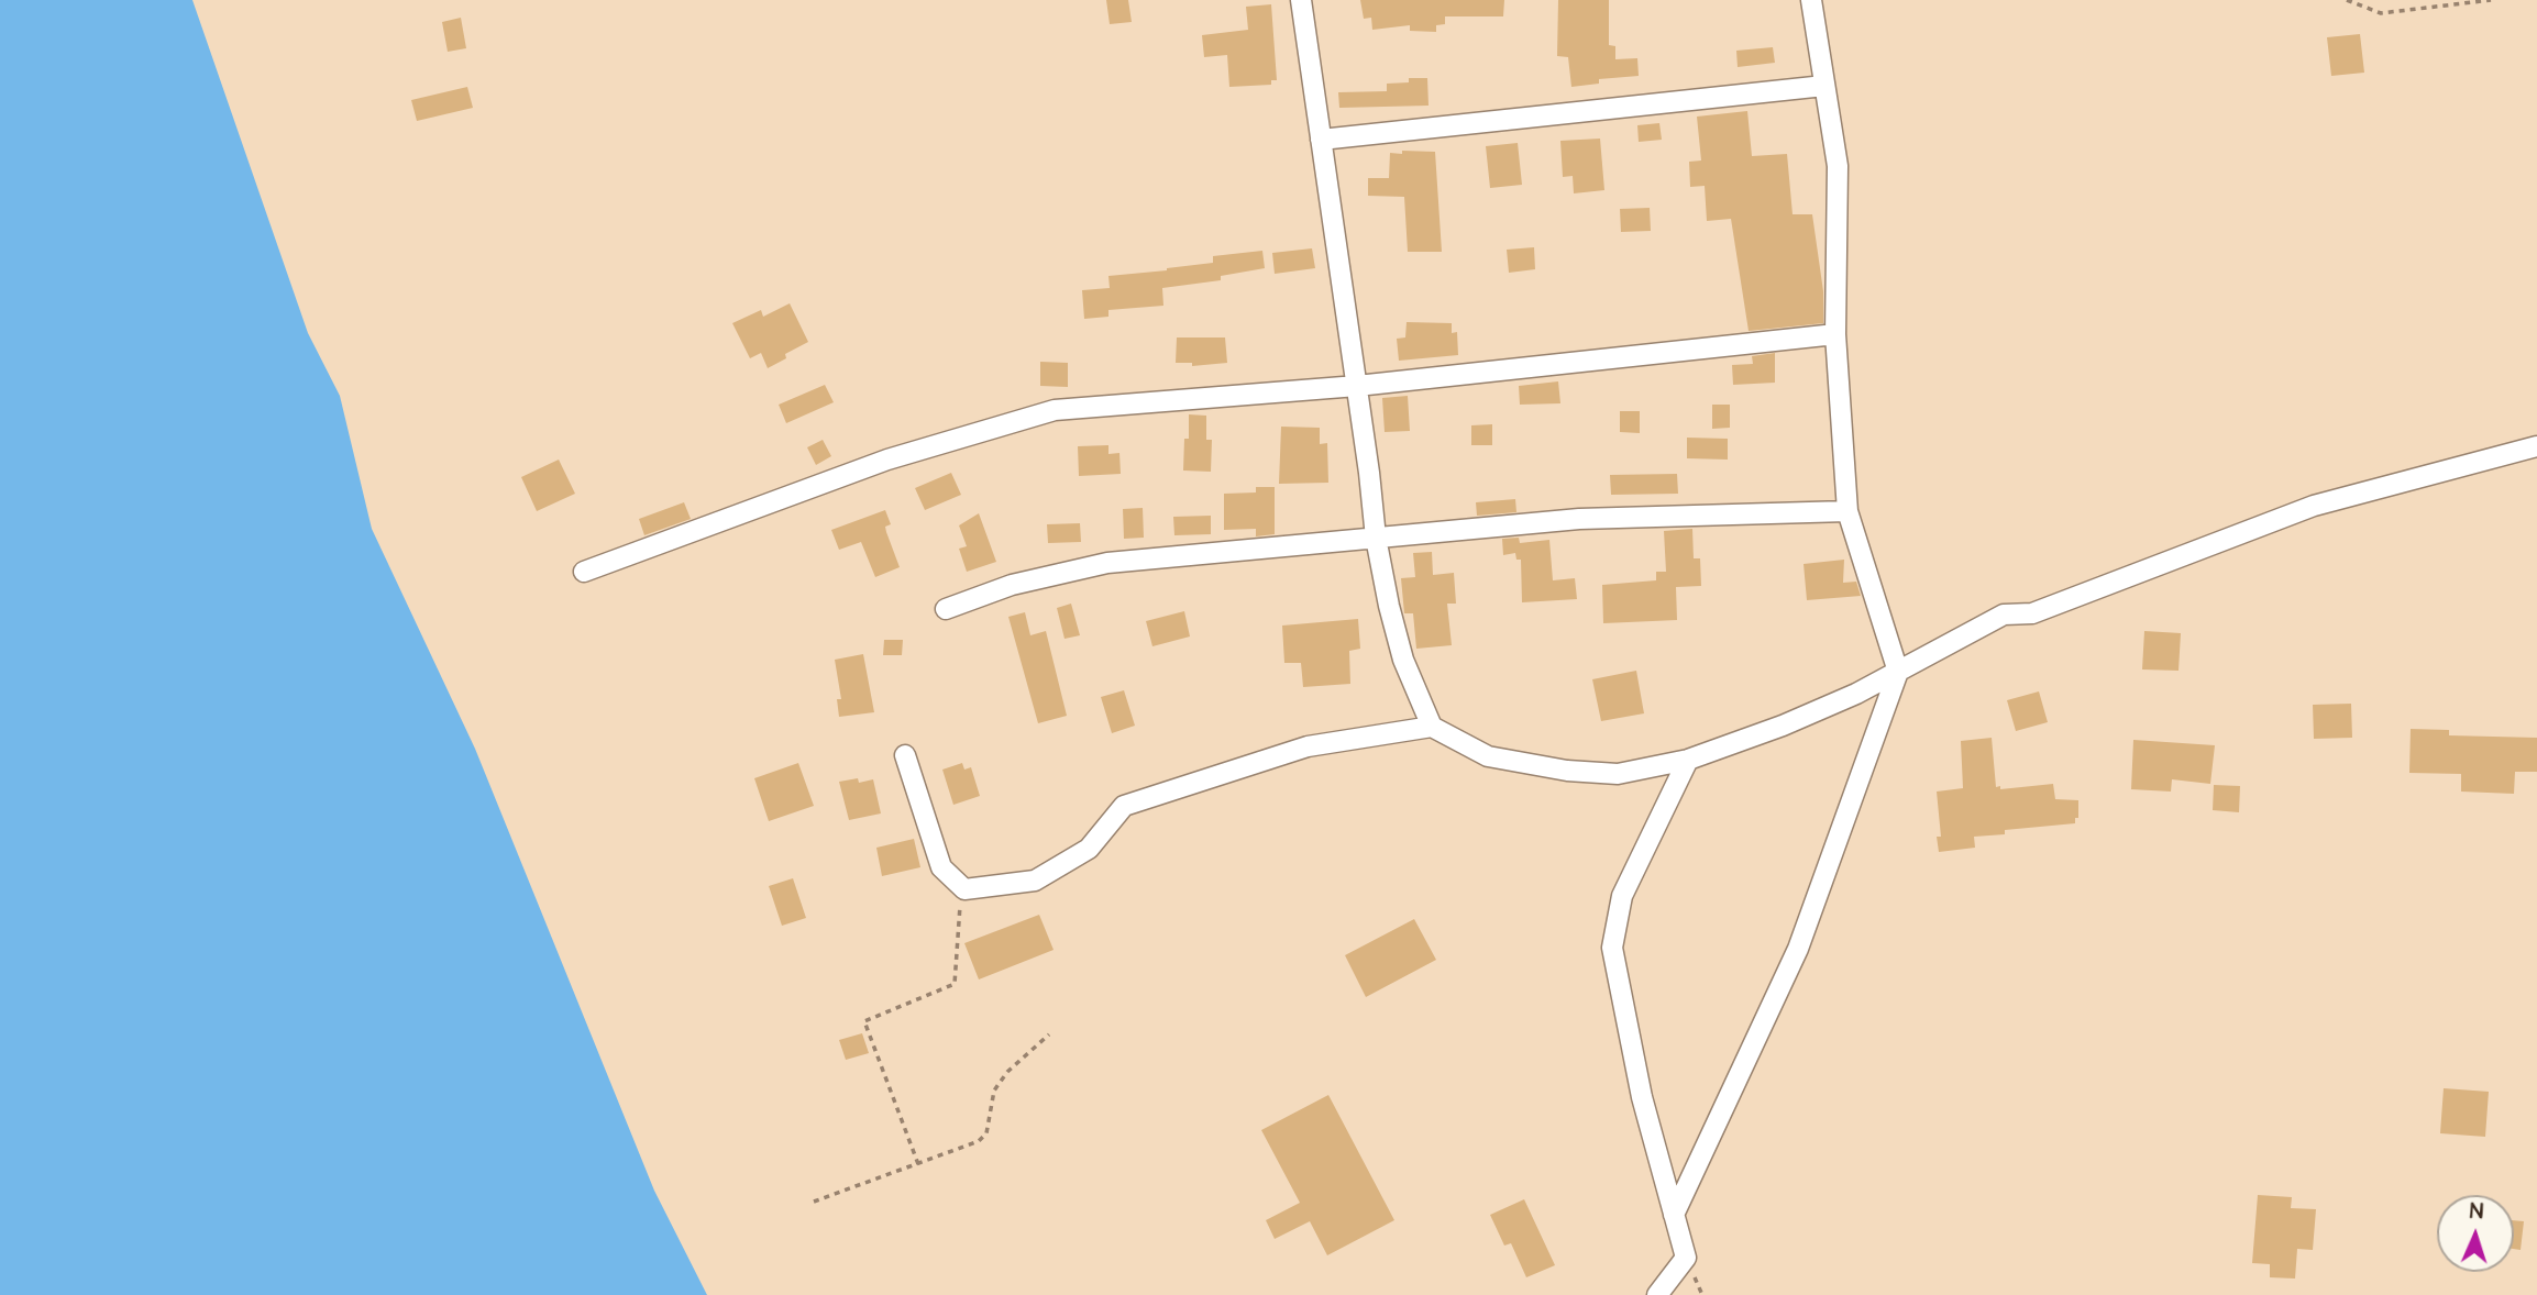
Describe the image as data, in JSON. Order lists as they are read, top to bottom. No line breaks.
{"north":"top"}
